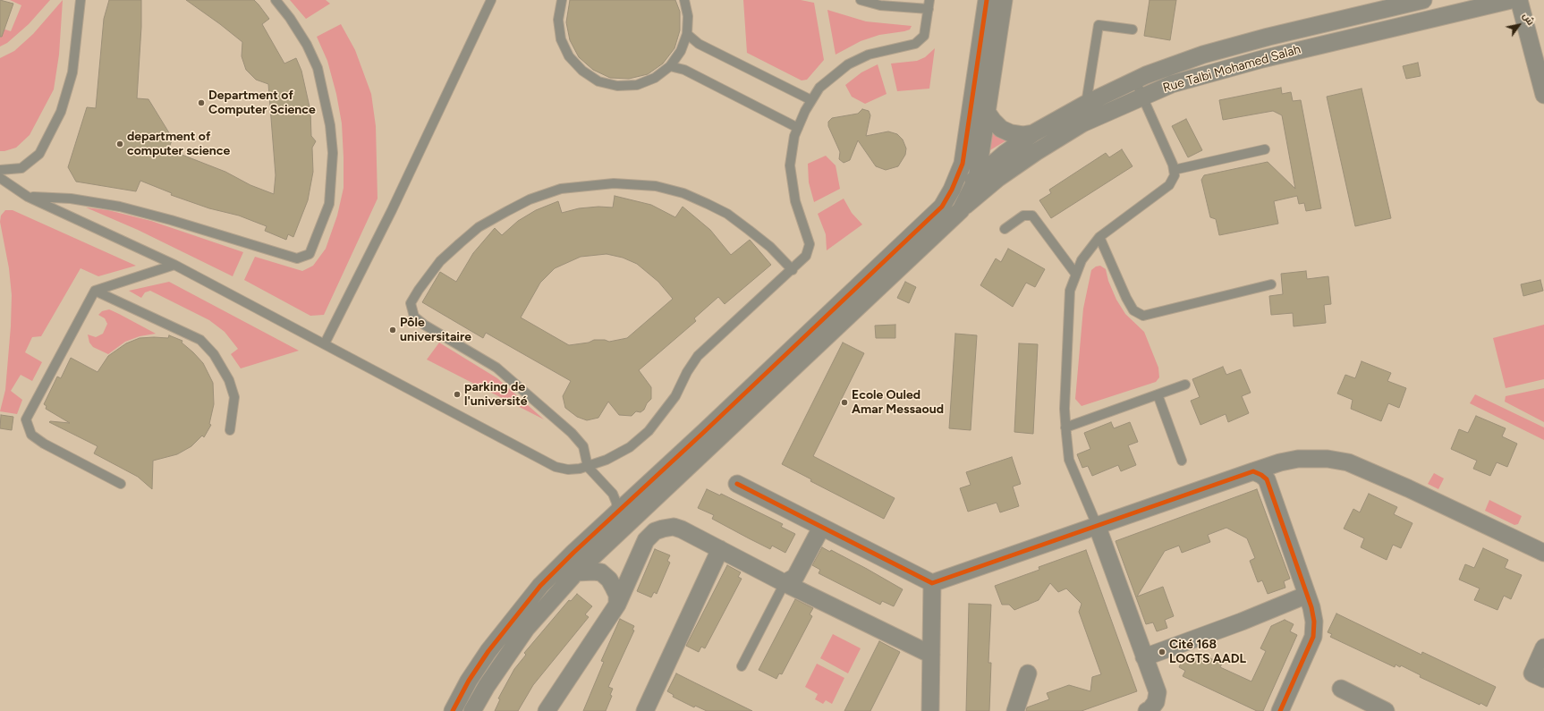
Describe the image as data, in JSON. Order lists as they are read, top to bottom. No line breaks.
{"streets":{"street":["Rue Talbi Mohamed Salah"]},"places":["Department of Computer Science","department of computer science","Pôle universitaire","parking de l'université","Ecole Ouled Amar Messaoud","Cité 168 LOGTS AADL"],"north":"top right"}
